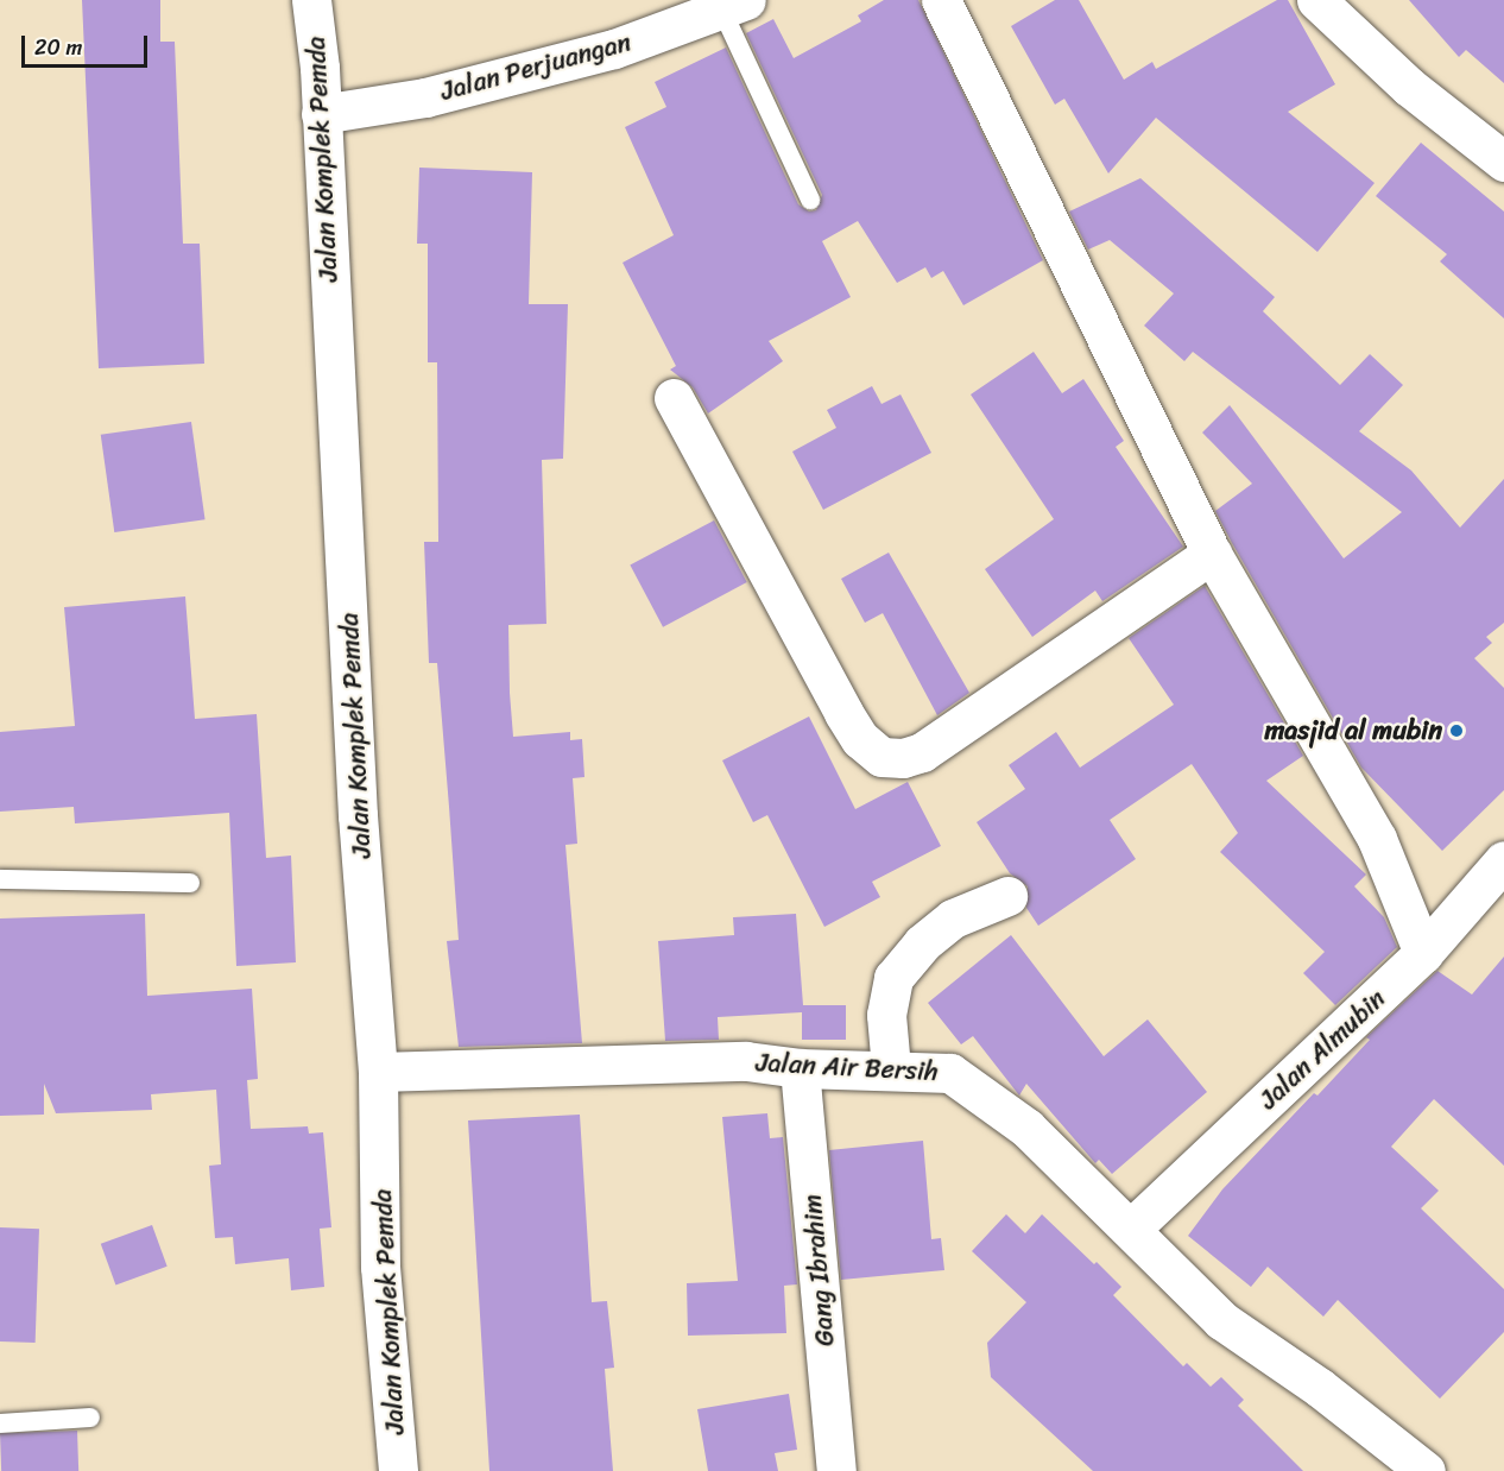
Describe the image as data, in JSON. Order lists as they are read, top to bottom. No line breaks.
{"streets":{"street":["Jalan Perjuangan","Jalan Komplek Pemda","Jalan Almubin","Jalan Air Bersih","Gang Ibrahim"]},"crossings":[["Jalan Perjuangan","Jalan Komplek Pemda"],["Jalan Komplek Pemda","Jalan Air Bersih"],["Jalan Almubin","Jalan Air Bersih"],["Jalan Air Bersih","Gang Ibrahim"]],"places":["masjid al mubin"],"scale_bar":"20 m"}
